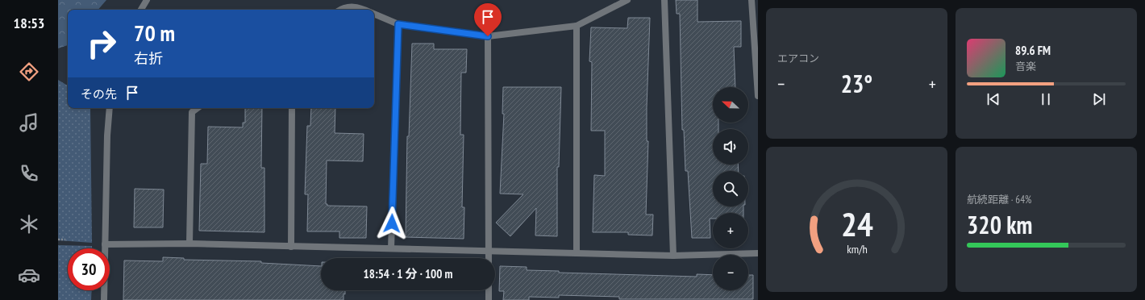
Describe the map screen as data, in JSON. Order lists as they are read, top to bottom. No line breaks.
{"north":"left","page":{"tabs":"18:53","tile":["エアコン",["航続距離 · 64%","320 km"]],"turn":["70 m","右折"],"song":["89.6 FM","音楽"],"heat":["−","23°","+"],"then":"その先","map_buttons":["+","−"],"limit":"30","trip":"18:54 · 1 分 · 100 m","gauge":["24","km/h"]}}
